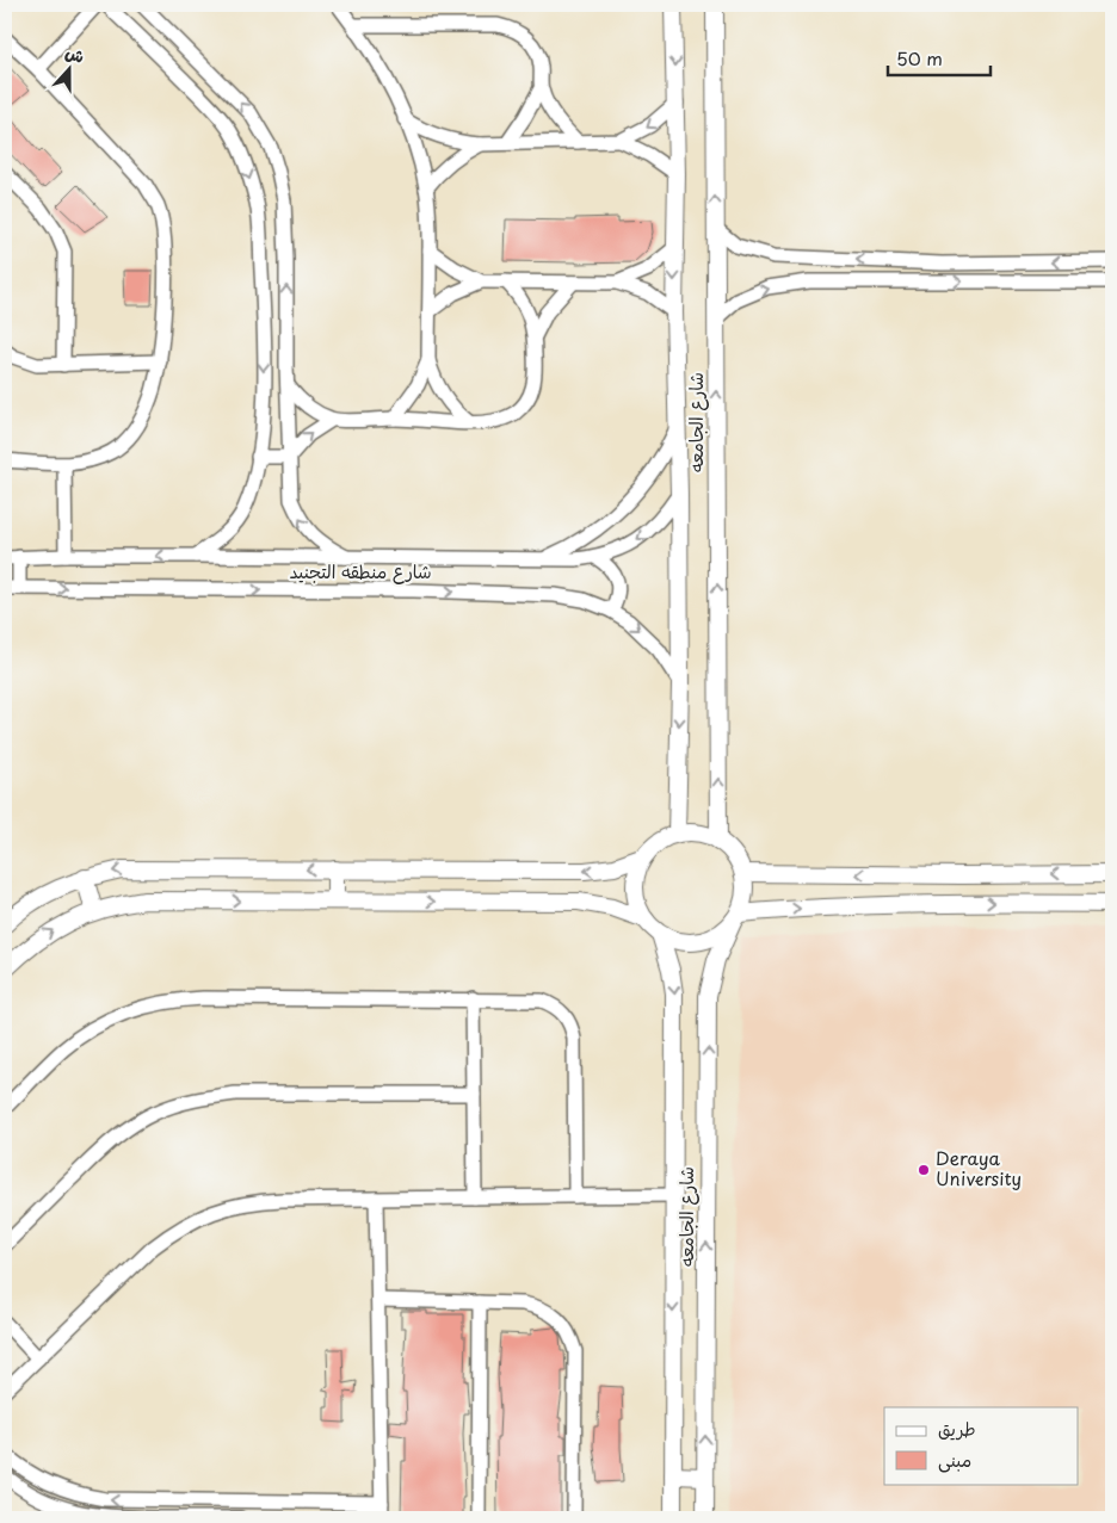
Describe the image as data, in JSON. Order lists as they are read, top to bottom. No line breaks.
{"streets":{"street":["شارع الجامعه","شارع منطقه التجنيد"]},"crossings":[["شارع الجامعه","شارع منطقه التجنيد"]],"places":["Deraya University"],"legend":["طريق","مبنى"],"scale_bar":"50 m","north":"top"}
